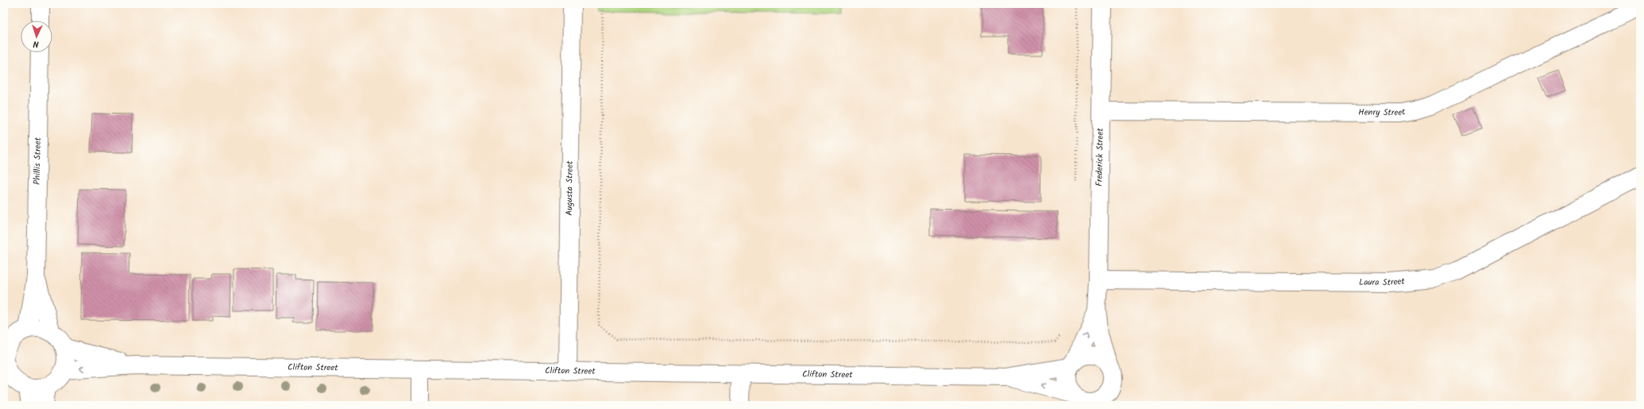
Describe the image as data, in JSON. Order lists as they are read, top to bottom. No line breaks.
{"streets":{"street":["Henry Street","Frederick Street","Phillis Street","Augusta Street","Laura Street","Clifton Street"]},"crossings":[["Henry Street","Frederick Street"],["Frederick Street","Laura Street"],["Frederick Street","Clifton Street"],["Phillis Street","Clifton Street"],["Augusta Street","Clifton Street"]],"north":"bottom"}
